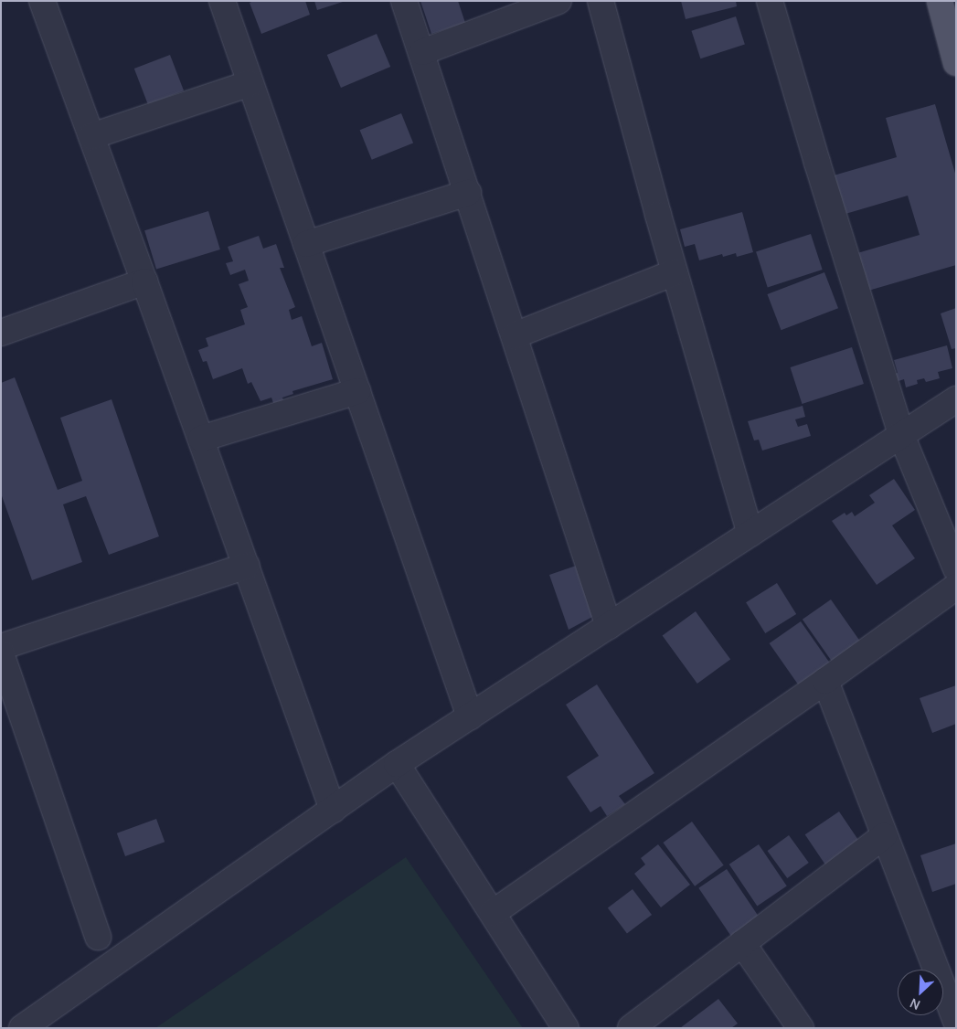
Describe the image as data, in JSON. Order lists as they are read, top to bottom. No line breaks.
{"north":"bottom left"}
